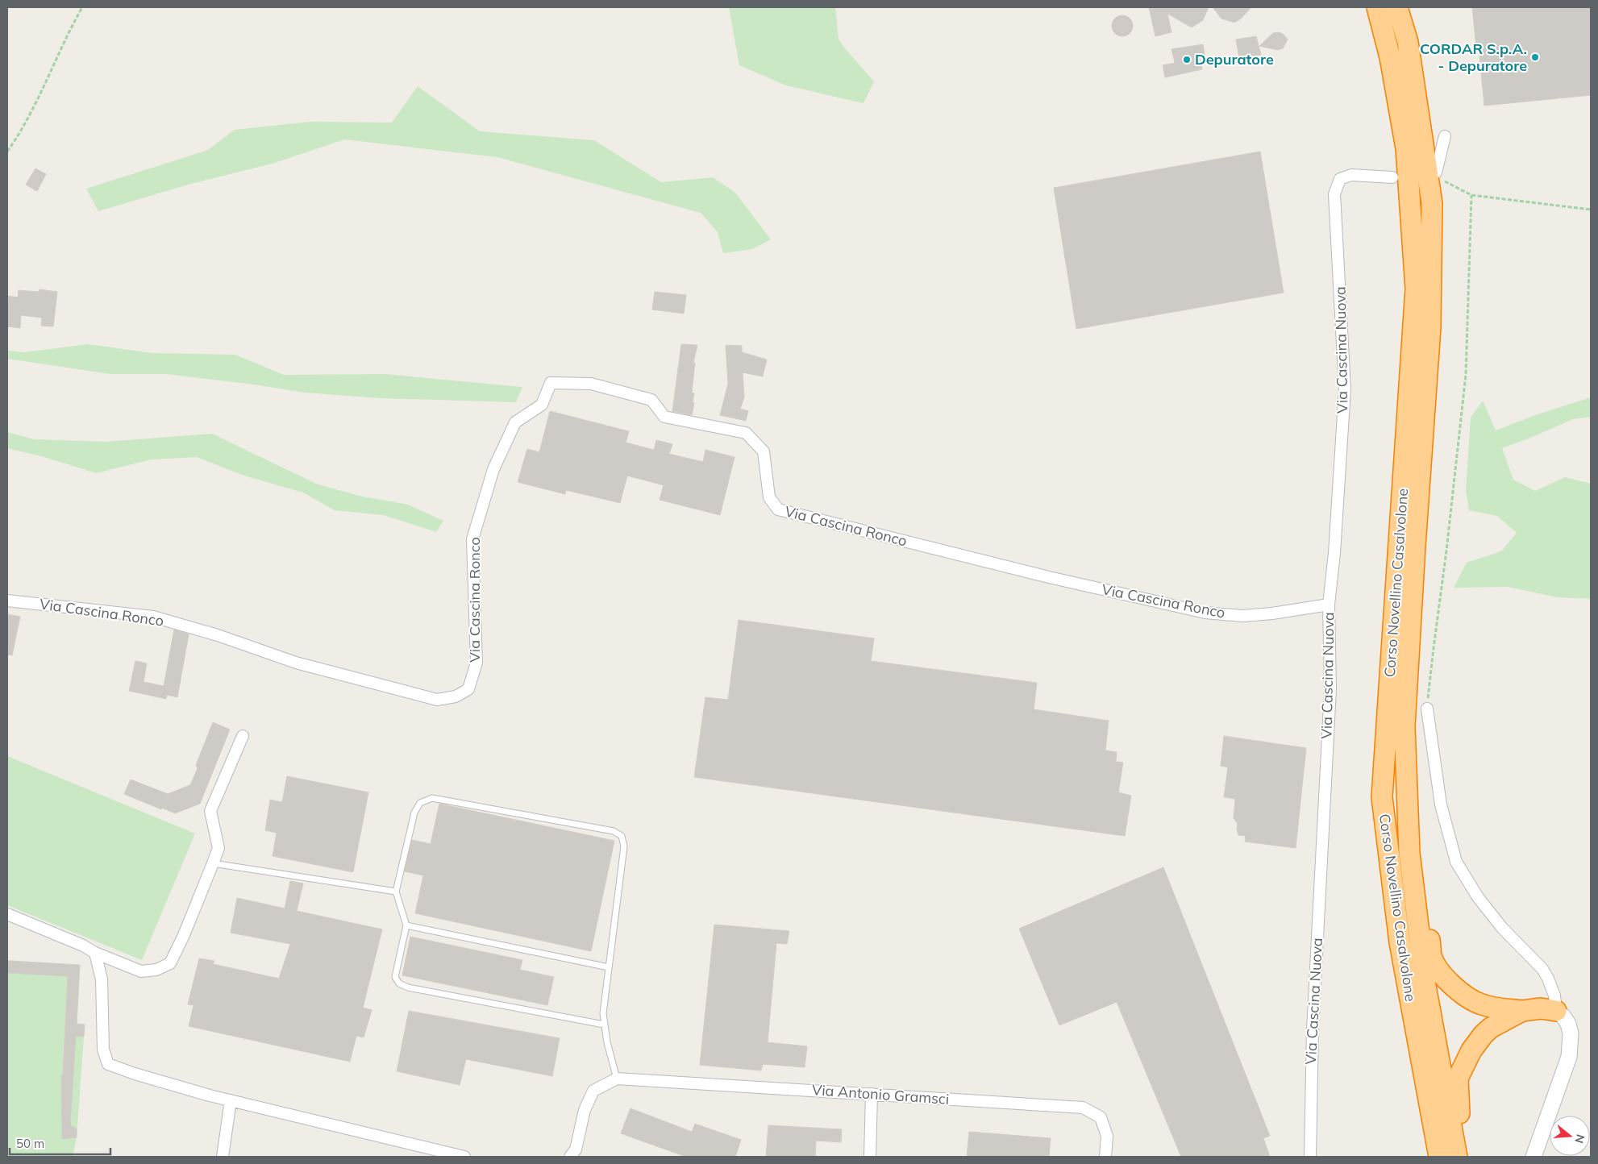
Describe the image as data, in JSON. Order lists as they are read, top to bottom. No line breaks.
{"streets":{"highway":["Corso Novellino Casalvolone"],"street":["Via Cascina Nuova","Via Cascina Ronco","Via Antonio Gramsci"]},"crossings":[["Via Cascina Nuova","Via Cascina Ronco"]],"places":["CORDAR S.p.A. - Depuratore","Depuratore"],"scale_bar":"50 m","north":"right"}
